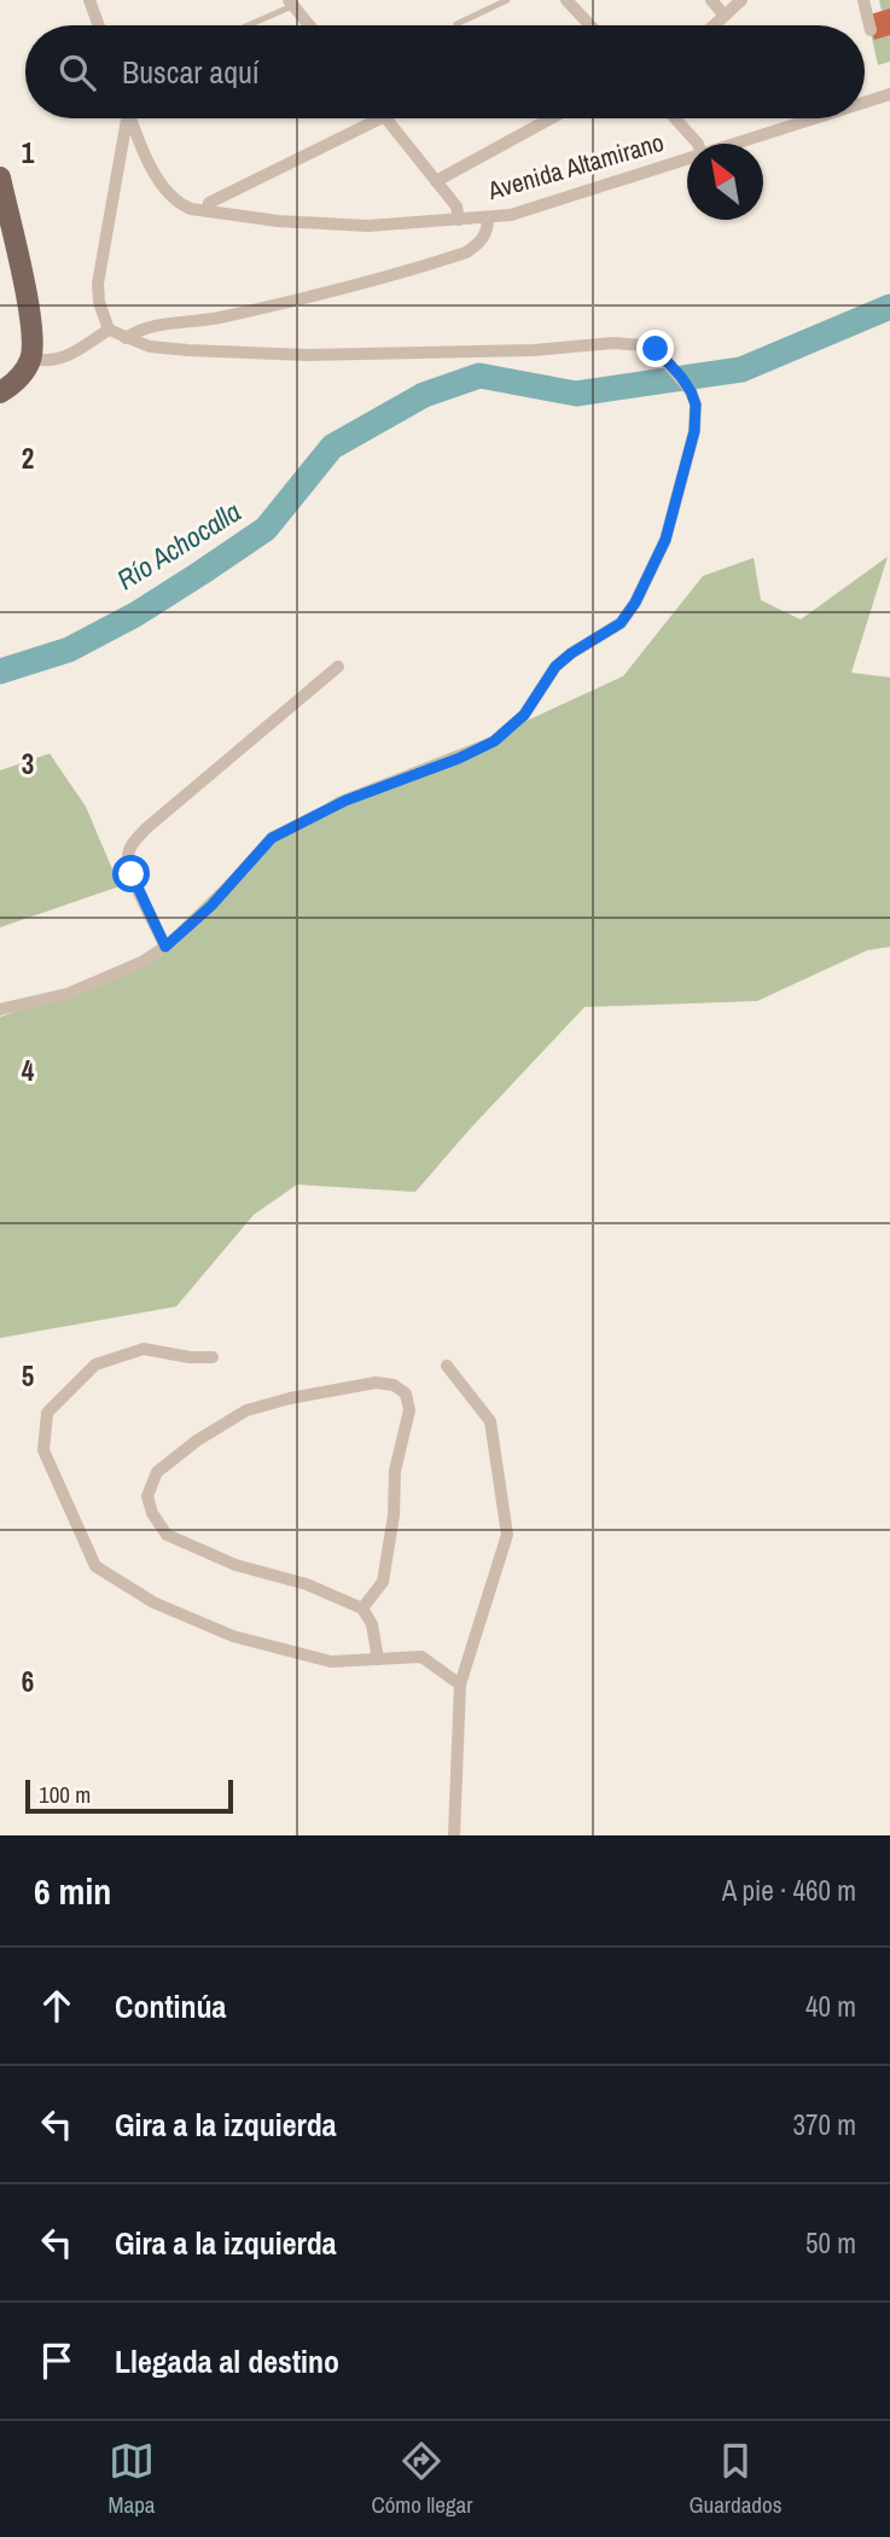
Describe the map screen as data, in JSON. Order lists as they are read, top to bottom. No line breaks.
{"streets":{"street":["Avenida Altamirano"]},"water":["Río Achocalla"],"scale_bar":"100 m","north":"top left","page":{"search":"Buscar aquí","scale":"100 m","heading":["6 min","A pie · 460 m"],"list":[["Continúa","40 m"],["Gira a la izquierda","370 m"],["Gira a la izquierda","50 m"],"Llegada al destino"],"nav":["Mapa","Cómo llegar","Guardados"]},"grid":{"rows":["1","2","3","4","5","6"]}}
